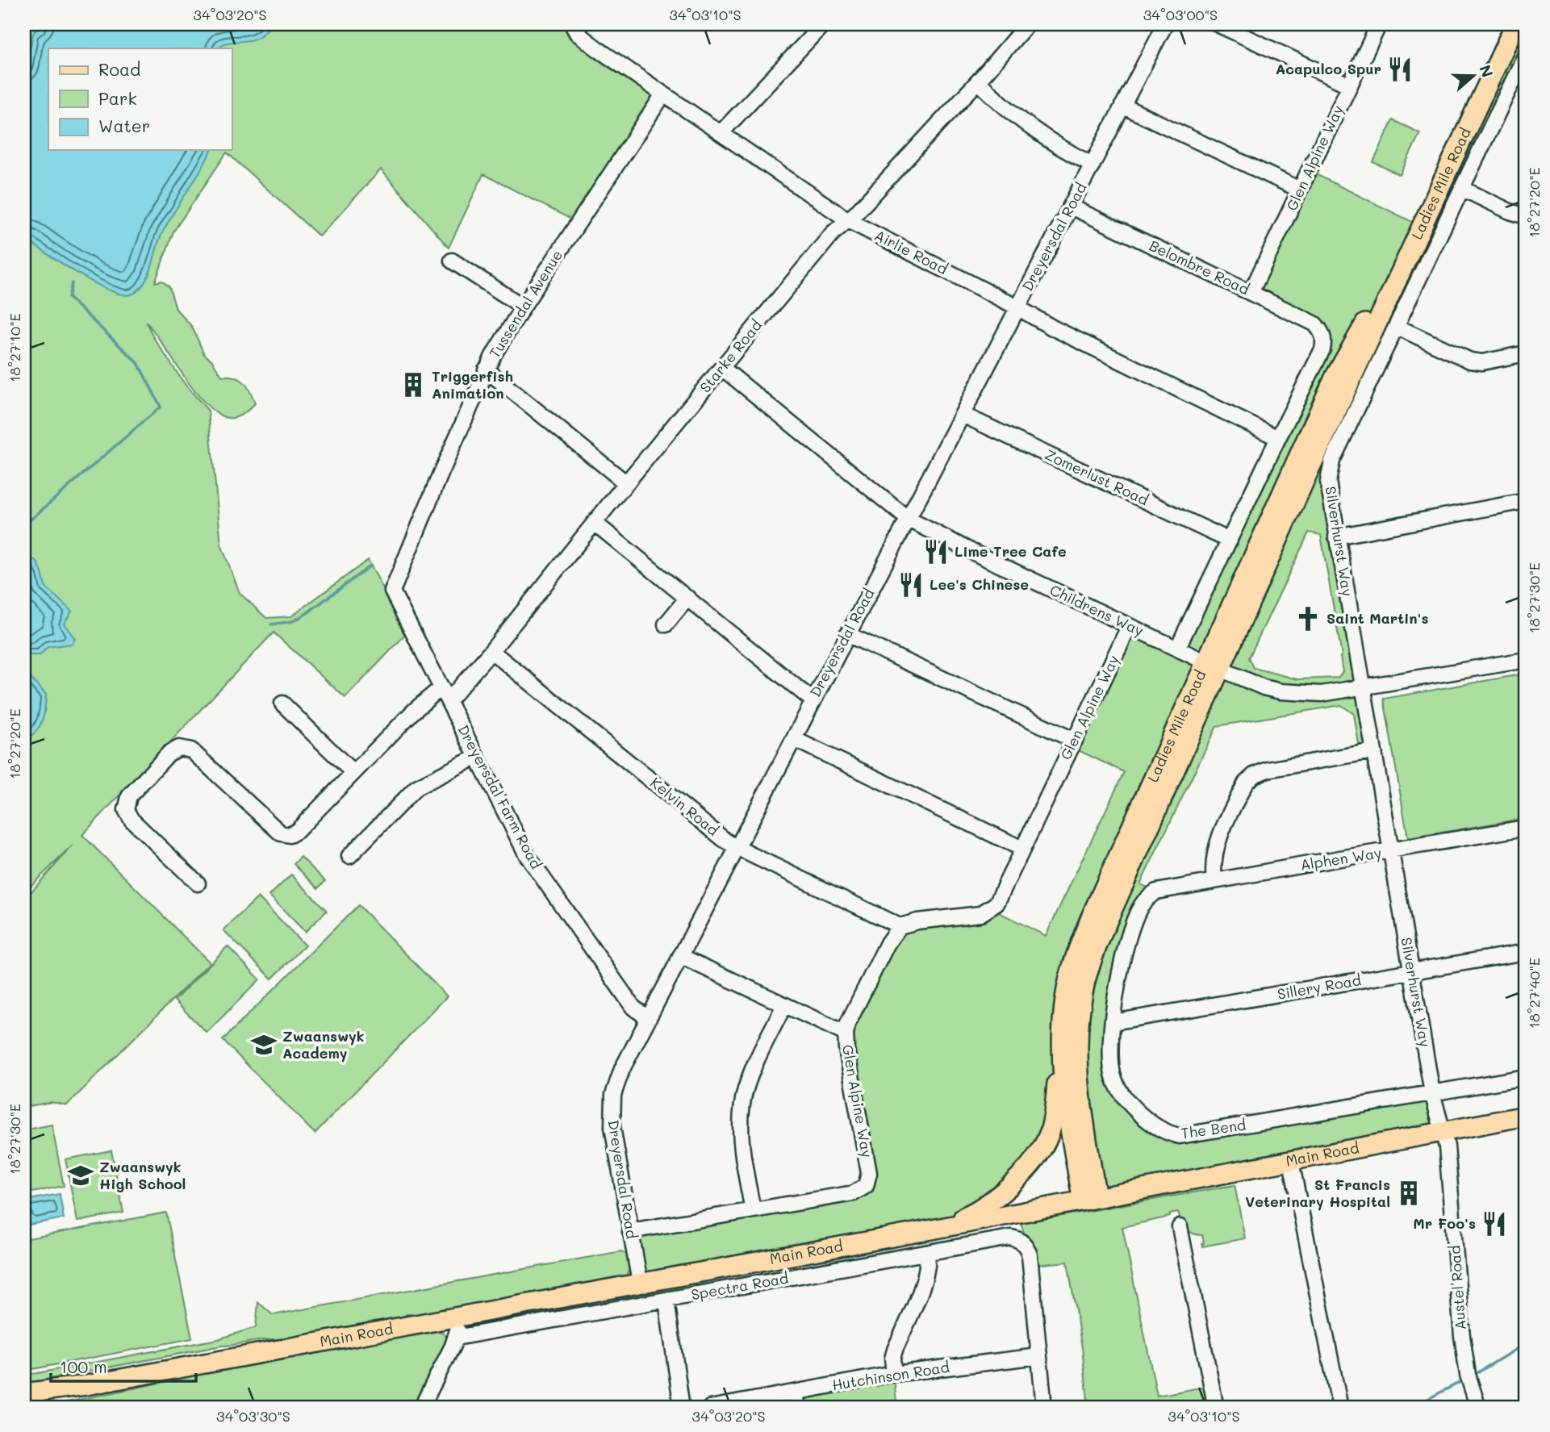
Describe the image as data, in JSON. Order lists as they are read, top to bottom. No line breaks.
{"streets":{"main road":["Ladies Mile Road","Main Road"],"street":["Glen Alpine Way","Dreyersdal Road","Airlie Road","Belombre Road","Tussendal Avenue","Starke Road","Zomerlust Road","Silverhurst Way","Childrens Way","Dreyersdal Farm Road","Kelvin Road","Alphen Way","Sillery Road","The Bend","Spectra Road","Austel Road","Hutchinson Road"]},"crossings":[["Glen Alpine Way","Dreyersdal Road"],["Glen Alpine Way","Belombre Road"],["Glen Alpine Way","Childrens Way"],["Glen Alpine Way","Kelvin Road"],["Ladies Mile Road","Childrens Way"],["Ladies Mile Road","Main Road"],["Dreyersdal Road","Airlie Road"],["Dreyersdal Road","Belombre Road"],["Dreyersdal Road","Zomerlust Road"],["Dreyersdal Road","Childrens Way"],["Dreyersdal Road","Dreyersdal Farm Road"],["Dreyersdal Road","Kelvin Road"],["Dreyersdal Road","Main Road"],["Airlie Road","Belombre Road"],["Airlie Road","Tussendal Avenue"],["Airlie Road","Starke Road"],["Tussendal Avenue","Dreyersdal Farm Road"],["Starke Road","Childrens Way"],["Starke Road","Dreyersdal Farm Road"],["Starke Road","Kelvin Road"],["Silverhurst Way","Childrens Way"],["Silverhurst Way","Alphen Way"],["Silverhurst Way","Sillery Road"],["Silverhurst Way","The Bend"],["Silverhurst Way","Main Road"],["Silverhurst Way","Austel Road"],["Alphen Way","The Bend"],["Sillery Road","The Bend"],["Main Road","Austel Road"],["Spectra Road","Hutchinson Road"]],"places":{"restaurant":["Acapulco Spur","Lime Tree Cafe","Lee's Chinese","Mr Foo's"],"building":["Triggerfish Animation","St Francis Veterinary Hospital"],"church":["Saint Martin's"],"school or university":["Zwaanswyk Academy","Zwaanswyk High School"]},"legend":["Road","Park","Water"],"scale_bar":"100 m","north":"right","coordinates":["34°03'20\"S","34°03'10\"S","34°03'00\"S","18°27'20\"E","18°27'10\"E","18°27'30\"E","18°27'40\"E","34°03'30\"S"]}
